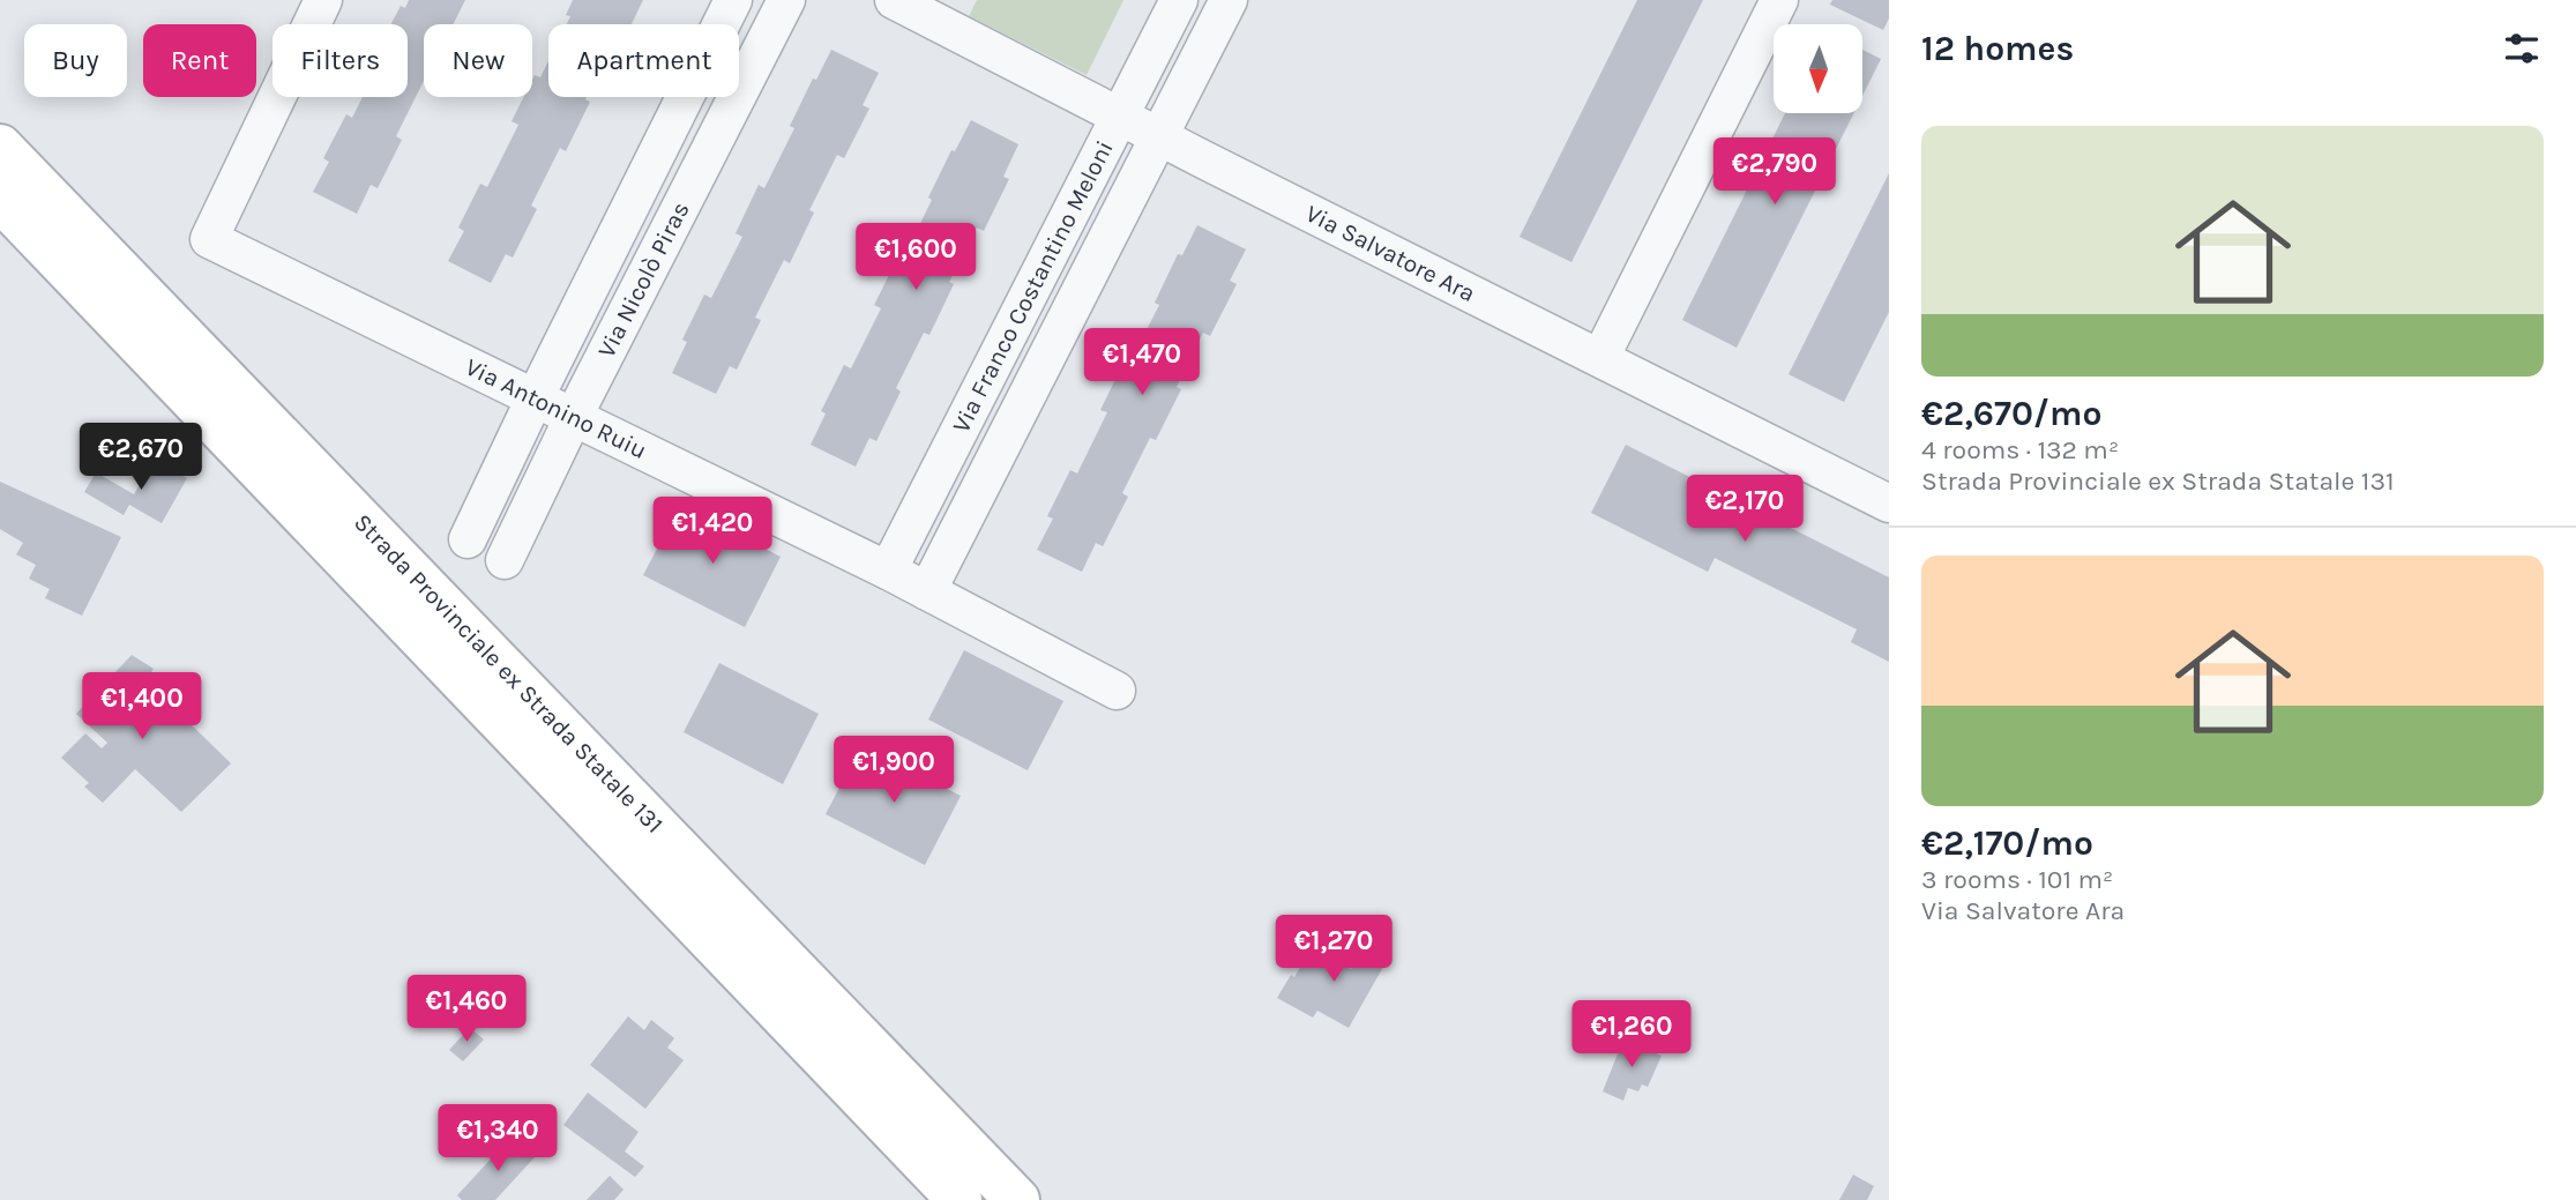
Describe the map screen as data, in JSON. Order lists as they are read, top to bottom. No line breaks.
{"streets":{"main road":["Strada Provinciale ex Strada Statale 131"],"street":["Via Salvatore Ara","Via Nicolò Piras","Via Franco Costantino Meloni","Via Antonino Ruiu"]},"crossings":[["Via Salvatore Ara","Via Franco Costantino Meloni"],["Via Nicolò Piras","Via Antonino Ruiu"],["Via Franco Costantino Meloni","Via Antonino Ruiu"]],"north":"bottom","page":{"heading":"12 homes","chip":["Buy","Rent","Filters","New","Apartment"],"list":[{"name":"€2,670/mo","note":"4 rooms · 132 m² · Strada Provinciale ex Strada Statale 131"},{"name":"€2,170/mo","note":"3 rooms · 101 m² · Via Salvatore Ara"}],"price":["€2,790","€1,600","€1,470","€2,670","€2,170","€1,420","€1,400","€1,900","€1,270","€1,460","€1,260","€1,340"]}}
